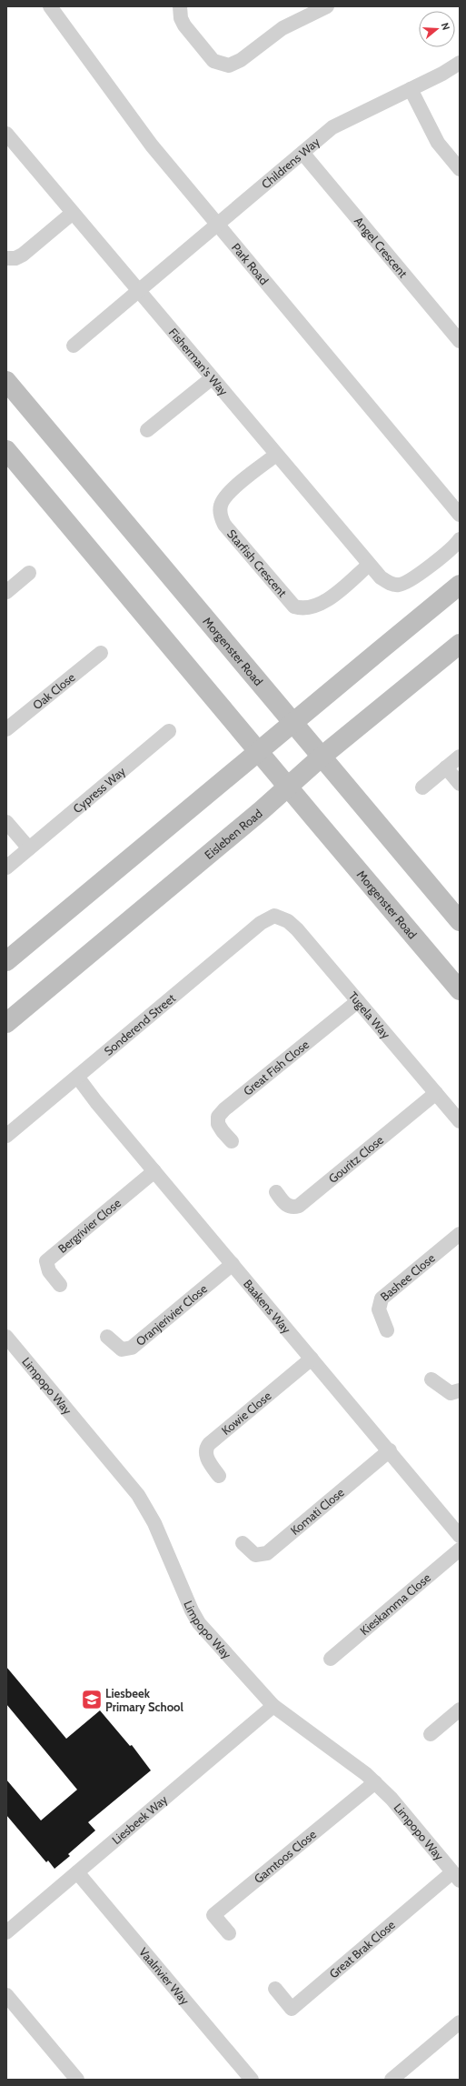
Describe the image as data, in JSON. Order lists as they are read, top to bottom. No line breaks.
{"streets":{"main road":["Morgenster Road","Eisleben Road"],"street":["Childrens Way","Angel Crescent","Park Road","Fisherman's Way","Starfish Crescent","Oak Close","Cypress Way","Tugela Way","Sonderend Street","Great Fish Close","Gouritz Close","Bergrivier Close","Bashee Close","Baakens Way","Oranjerivier Close","Limpopo Way","Kowie Close","Komati Close","Kieskamma Close","Liesbeek Way","Gamtoos Close","Great Brak Close","Vaalrivier Way"]},"crossings":[["Childrens Way","Angel Crescent"],["Childrens Way","Park Road"],["Childrens Way","Fisherman's Way"],["Fisherman's Way","Starfish Crescent"],["Morgenster Road","Eisleben Road"],["Tugela Way","Sonderend Street"],["Tugela Way","Great Fish Close"],["Tugela Way","Gouritz Close"],["Sonderend Street","Baakens Way"],["Bergrivier Close","Baakens Way"],["Baakens Way","Oranjerivier Close"],["Baakens Way","Kowie Close"],["Baakens Way","Komati Close"],["Limpopo Way","Liesbeek Way"],["Limpopo Way","Gamtoos Close"],["Limpopo Way","Great Brak Close"],["Liesbeek Way","Vaalrivier Way"]],"places":{"school or university":["Liesbeek Primary School"]},"north":"right"}
